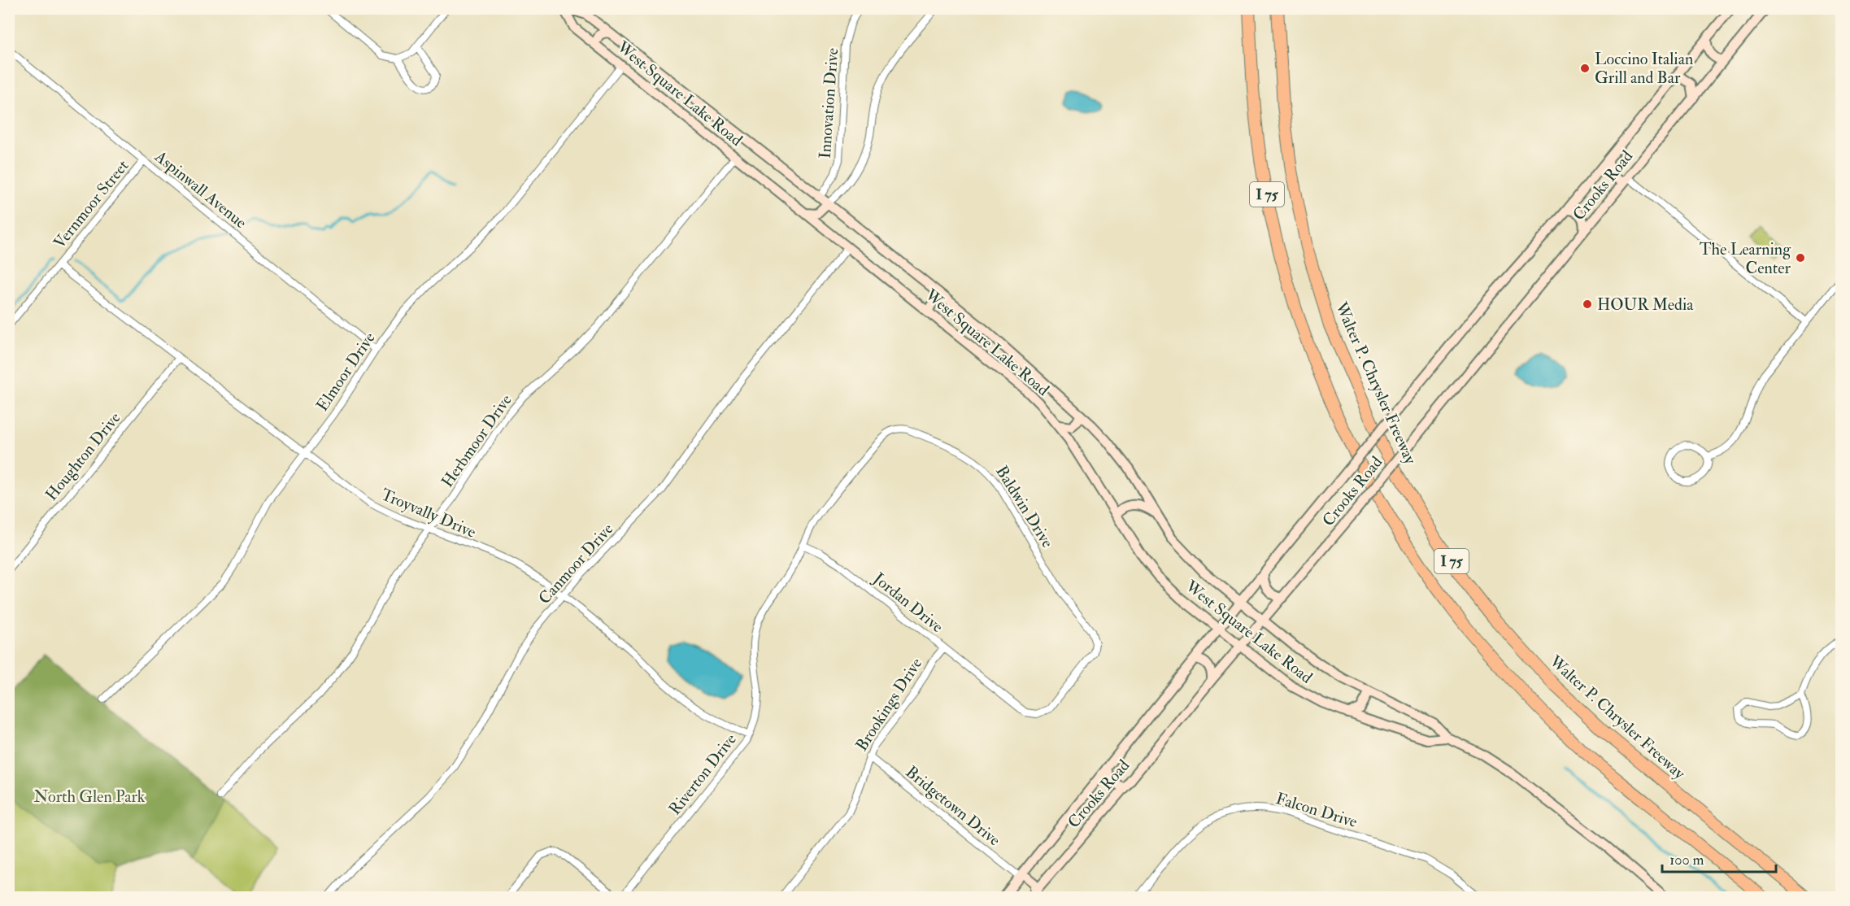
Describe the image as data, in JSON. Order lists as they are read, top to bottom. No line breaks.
{"streets":{"highway":["I 75","Walter P. Chrysler Freeway"],"main road":["West Square Lake Road","Crooks Road"],"street":["Innovation Drive","Aspinwall Avenue","Vernmoor Street","Elmoor Drive","Herbmoor Drive","Houghton Drive","Baldwin Drive","Troyvally Drive","Canmoor Drive","Jordan Drive","Brookings Drive","Riverton Drive","Bridgetown Drive","Falcon Drive"]},"crossings":[["West Square Lake Road","Innovation Drive"],["West Square Lake Road","Crooks Road"],["West Square Lake Road","Elmoor Drive"],["West Square Lake Road","Herbmoor Drive"],["West Square Lake Road","Canmoor Drive"],["Crooks Road","Bridgetown Drive"],["Aspinwall Avenue","Vernmoor Street"],["Aspinwall Avenue","Elmoor Drive"],["Vernmoor Street","Troyvally Drive"],["Elmoor Drive","Troyvally Drive"],["Herbmoor Drive","Troyvally Drive"],["Houghton Drive","Troyvally Drive"],["Baldwin Drive","Jordan Drive"],["Baldwin Drive","Riverton Drive"],["Troyvally Drive","Canmoor Drive"],["Troyvally Drive","Riverton Drive"],["Jordan Drive","Brookings Drive"],["Jordan Drive","Riverton Drive"],["Brookings Drive","Bridgetown Drive"]],"parks":["North Glen Park"],"places":["Loccino Italian Grill and Bar","The Learning Center","HOUR Media"],"scale_bar":"100 m"}
